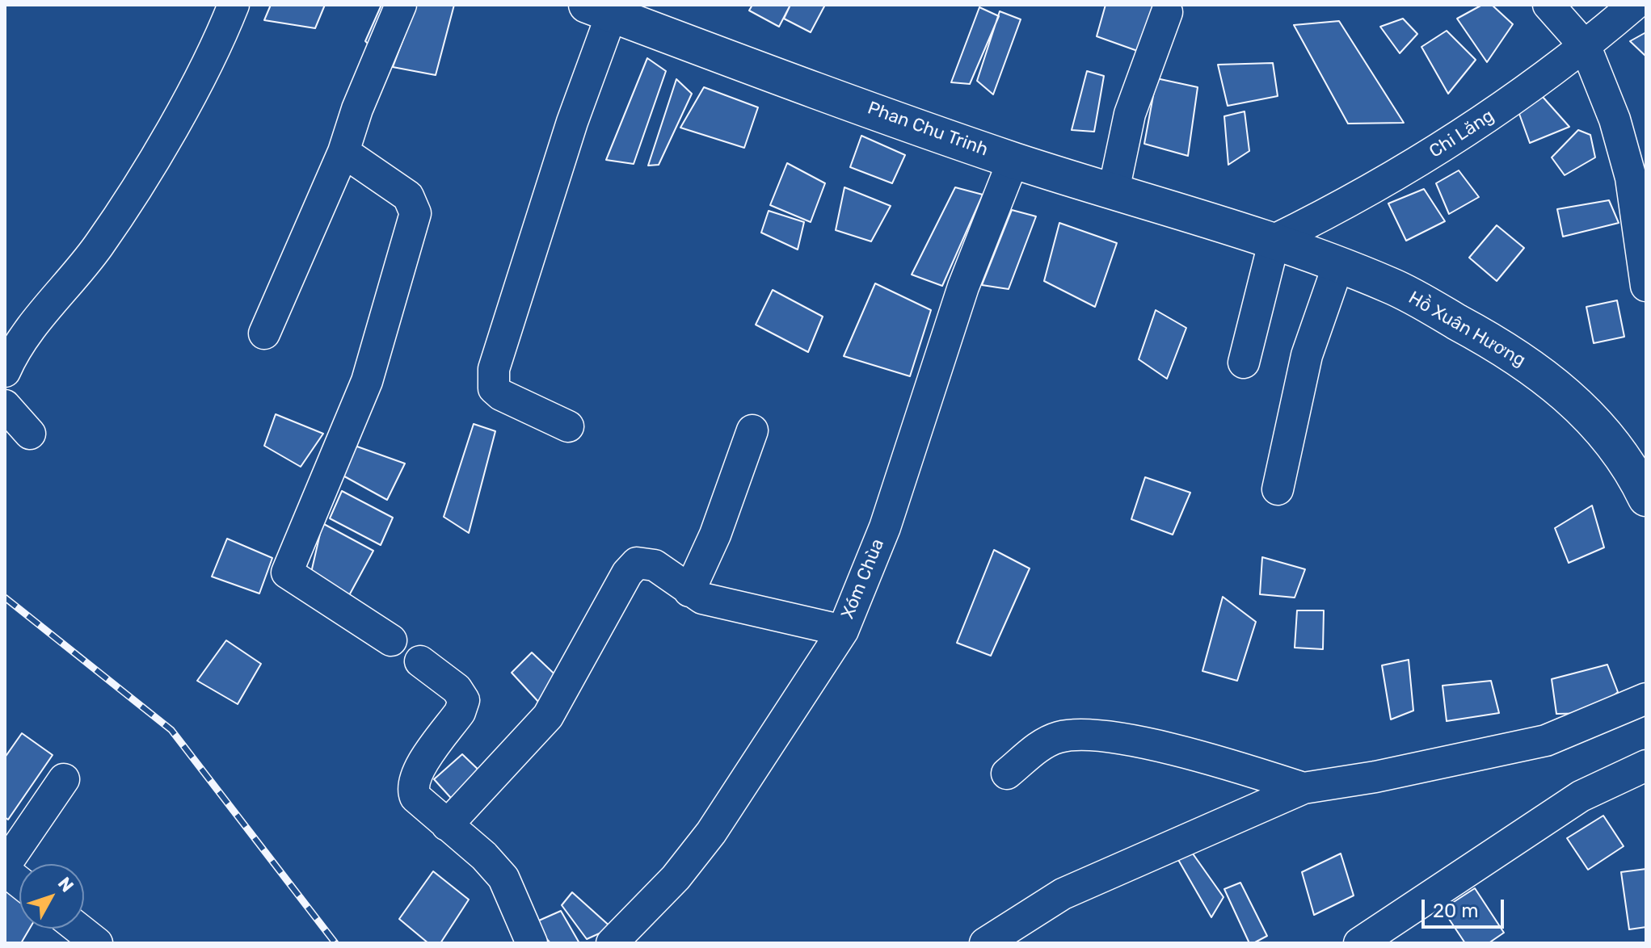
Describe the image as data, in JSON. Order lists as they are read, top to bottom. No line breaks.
{"streets":{"main road":["Phan Chu Trinh","Hồ Xuân Hương"],"street":["Chi Lăng","Xóm Chùa"]},"crossings":[["Phan Chu Trinh","Chi Lăng"],["Phan Chu Trinh","Hồ Xuân Hương"],["Phan Chu Trinh","Xóm Chùa"],["Chi Lăng","Hồ Xuân Hương"]],"scale_bar":"20 m","north":"top right"}
